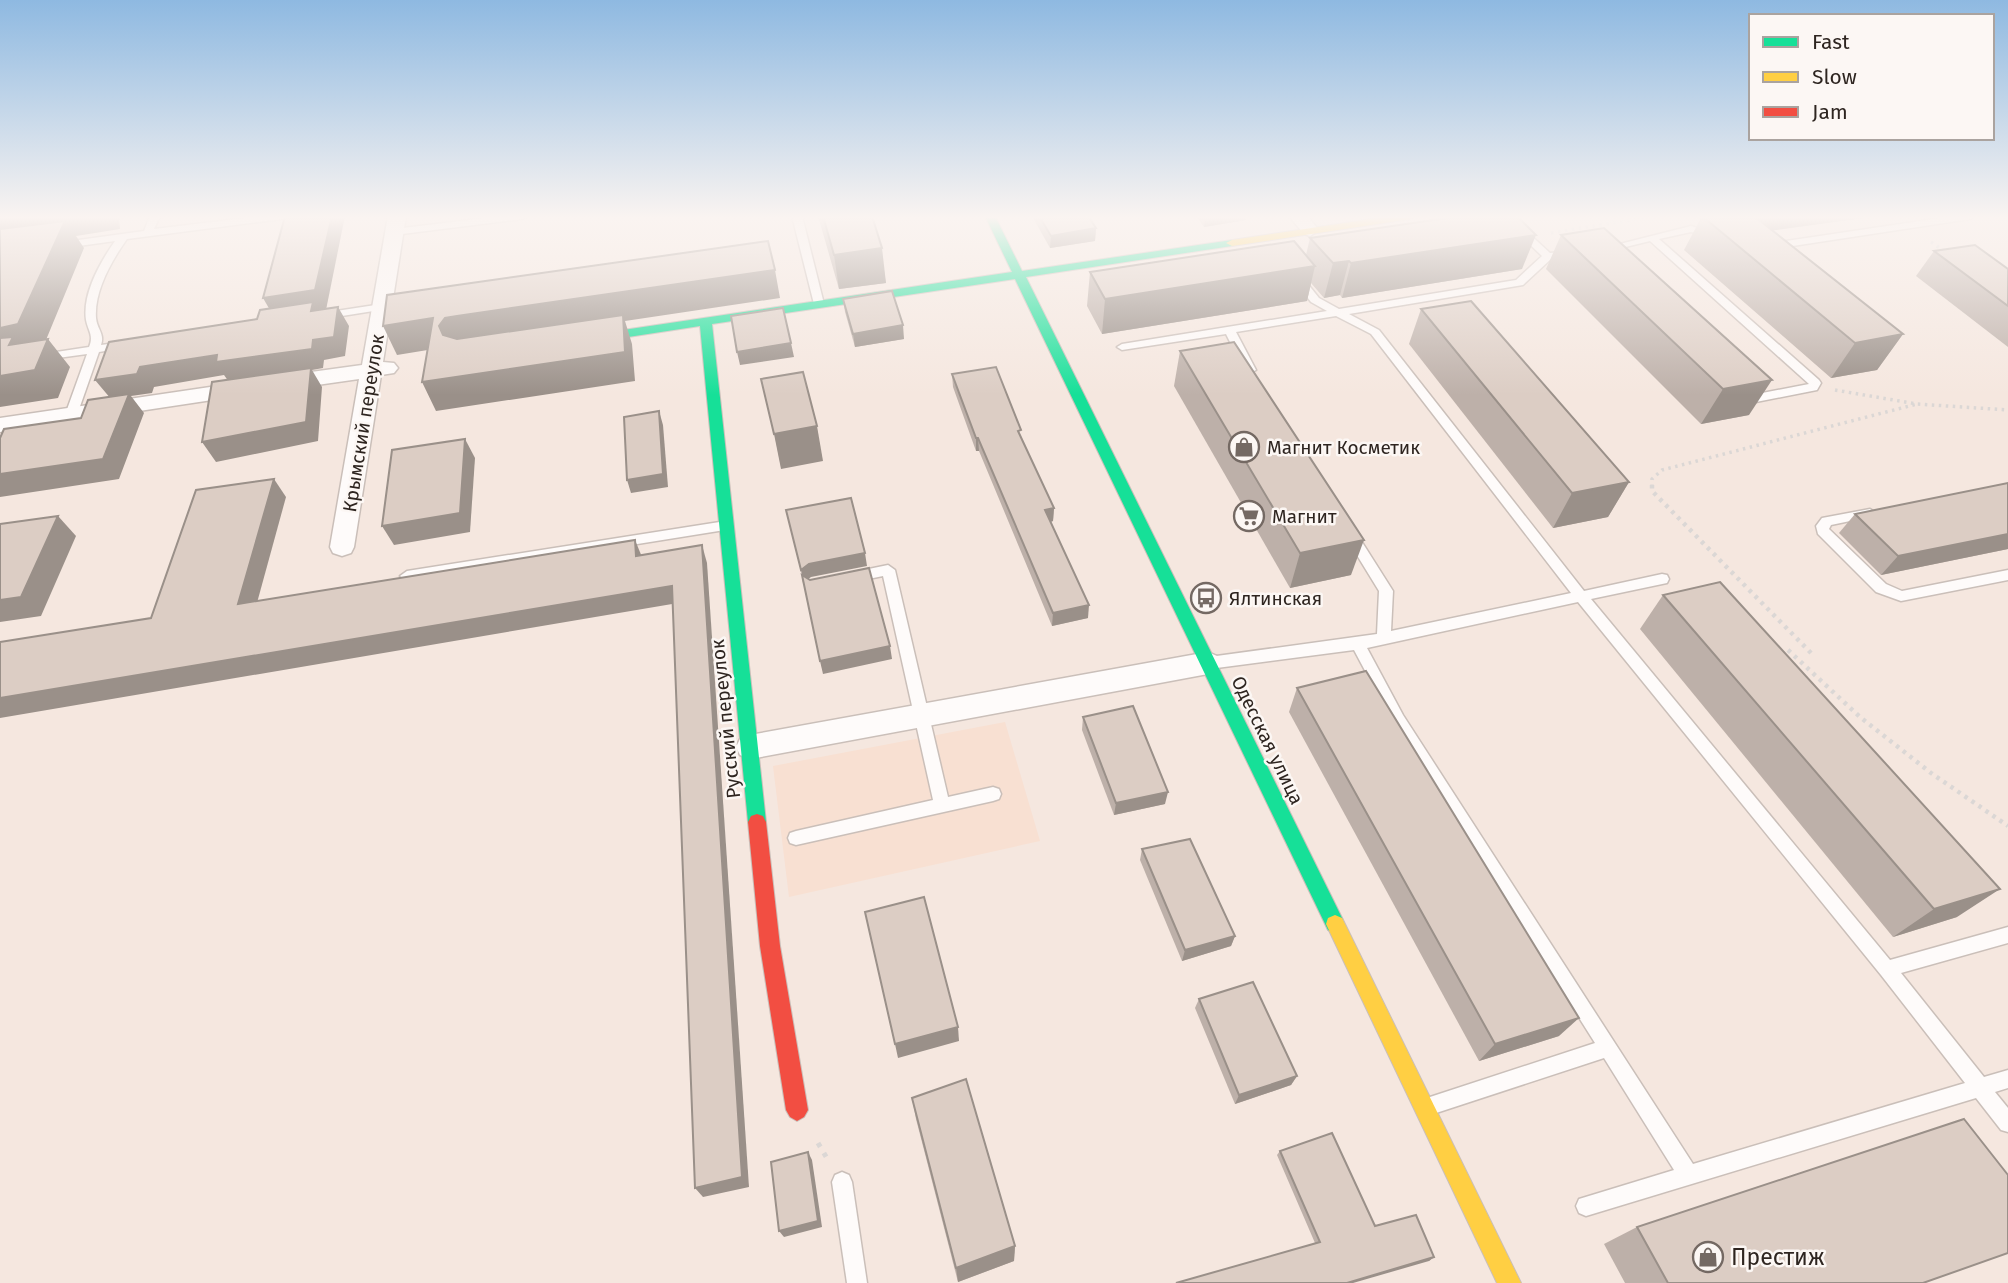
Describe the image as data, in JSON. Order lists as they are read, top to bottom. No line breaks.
{"streets":{"street":["Крымский переулок","Русский переулок","Одесская улица"]},"places":{"shop":["Магнит Косметик","Престиж"],"supermarket":["Магнит"],"bus stop":["Ялтинская"]},"legend":["Fast","Slow","Jam"]}
